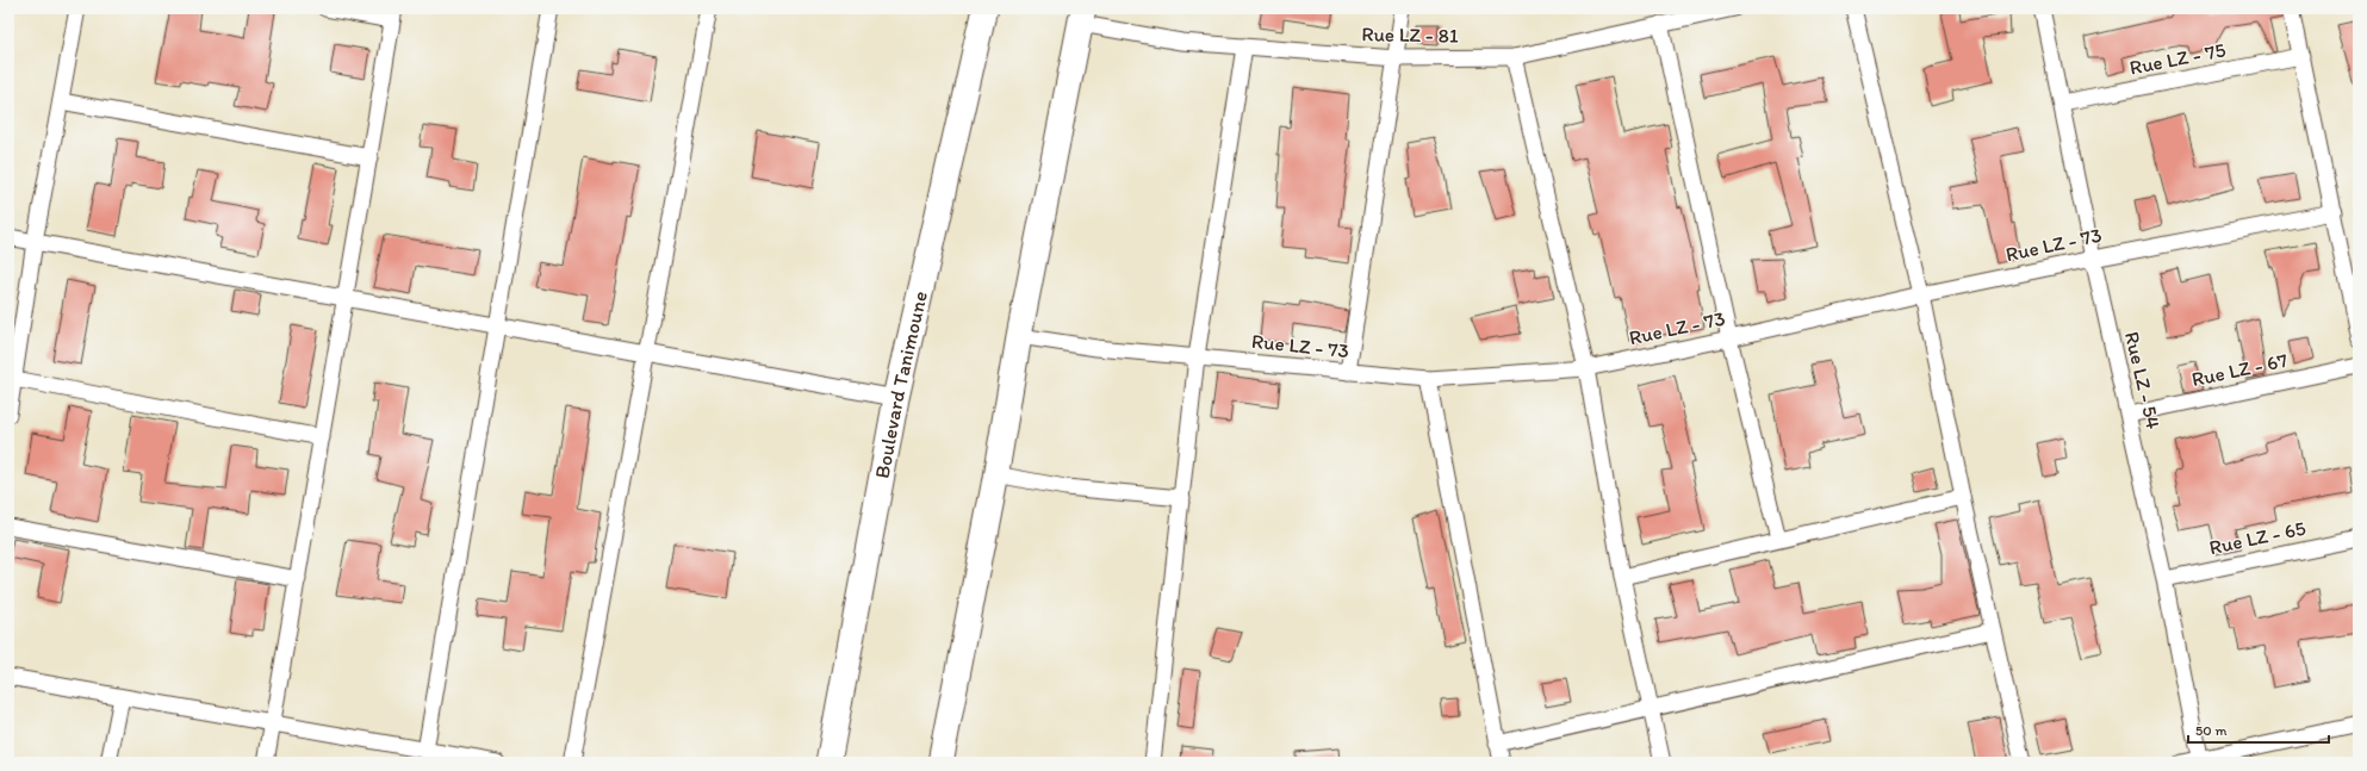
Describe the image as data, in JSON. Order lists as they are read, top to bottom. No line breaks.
{"streets":{"main road":["Boulevard Tanimoune"],"street":["Rue LZ - 81","Rue LZ - 75","Rue LZ - 73","Rue LZ - 67","Rue LZ - 54","Rue LZ - 65"]},"crossings":[["Rue LZ - 75","Rue LZ - 54"],["Rue LZ - 73","Rue LZ - 54"],["Rue LZ - 67","Rue LZ - 54"],["Rue LZ - 54","Rue LZ - 65"]],"scale_bar":"50 m"}
